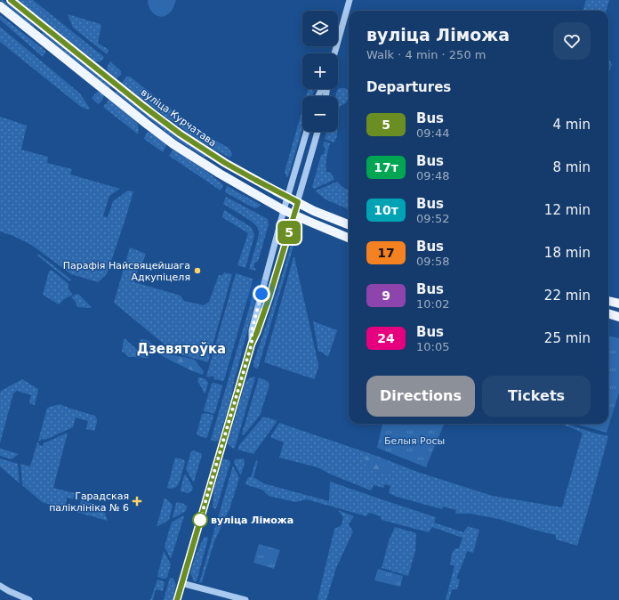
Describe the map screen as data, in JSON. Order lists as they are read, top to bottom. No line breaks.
{"streets":{"main road":["вуліца Курчатава"]},"districts":["Дзевятоўка"],"parks":["Белыя Росы"],"places":{"other":["Парафія Найсвяцейшага Адкупіцеля","вуліца Ліможа"],"health":["Гарадская паліклініка № 6"]},"lines":["bus line 5"],"page":{"on_map":"5","map_buttons":["+","−"],"heading":[["вуліца Ліможа","Walk · 4 min · 250 m"],"Departures"],"list":[{"mark":"5","name":"Bus","note":"09:44","value":"4 min"},{"mark":"17т","name":"Bus","note":"09:48","value":"8 min"},{"mark":"10т","name":"Bus","note":"09:52","value":"12 min"},{"mark":"17","name":"Bus","note":"09:58","value":"18 min"},{"mark":"9","name":"Bus","note":"10:02","value":"22 min"},{"mark":"24","name":"Bus","note":"10:05","value":"25 min"}],"buttons":["Directions","Tickets"]}}
